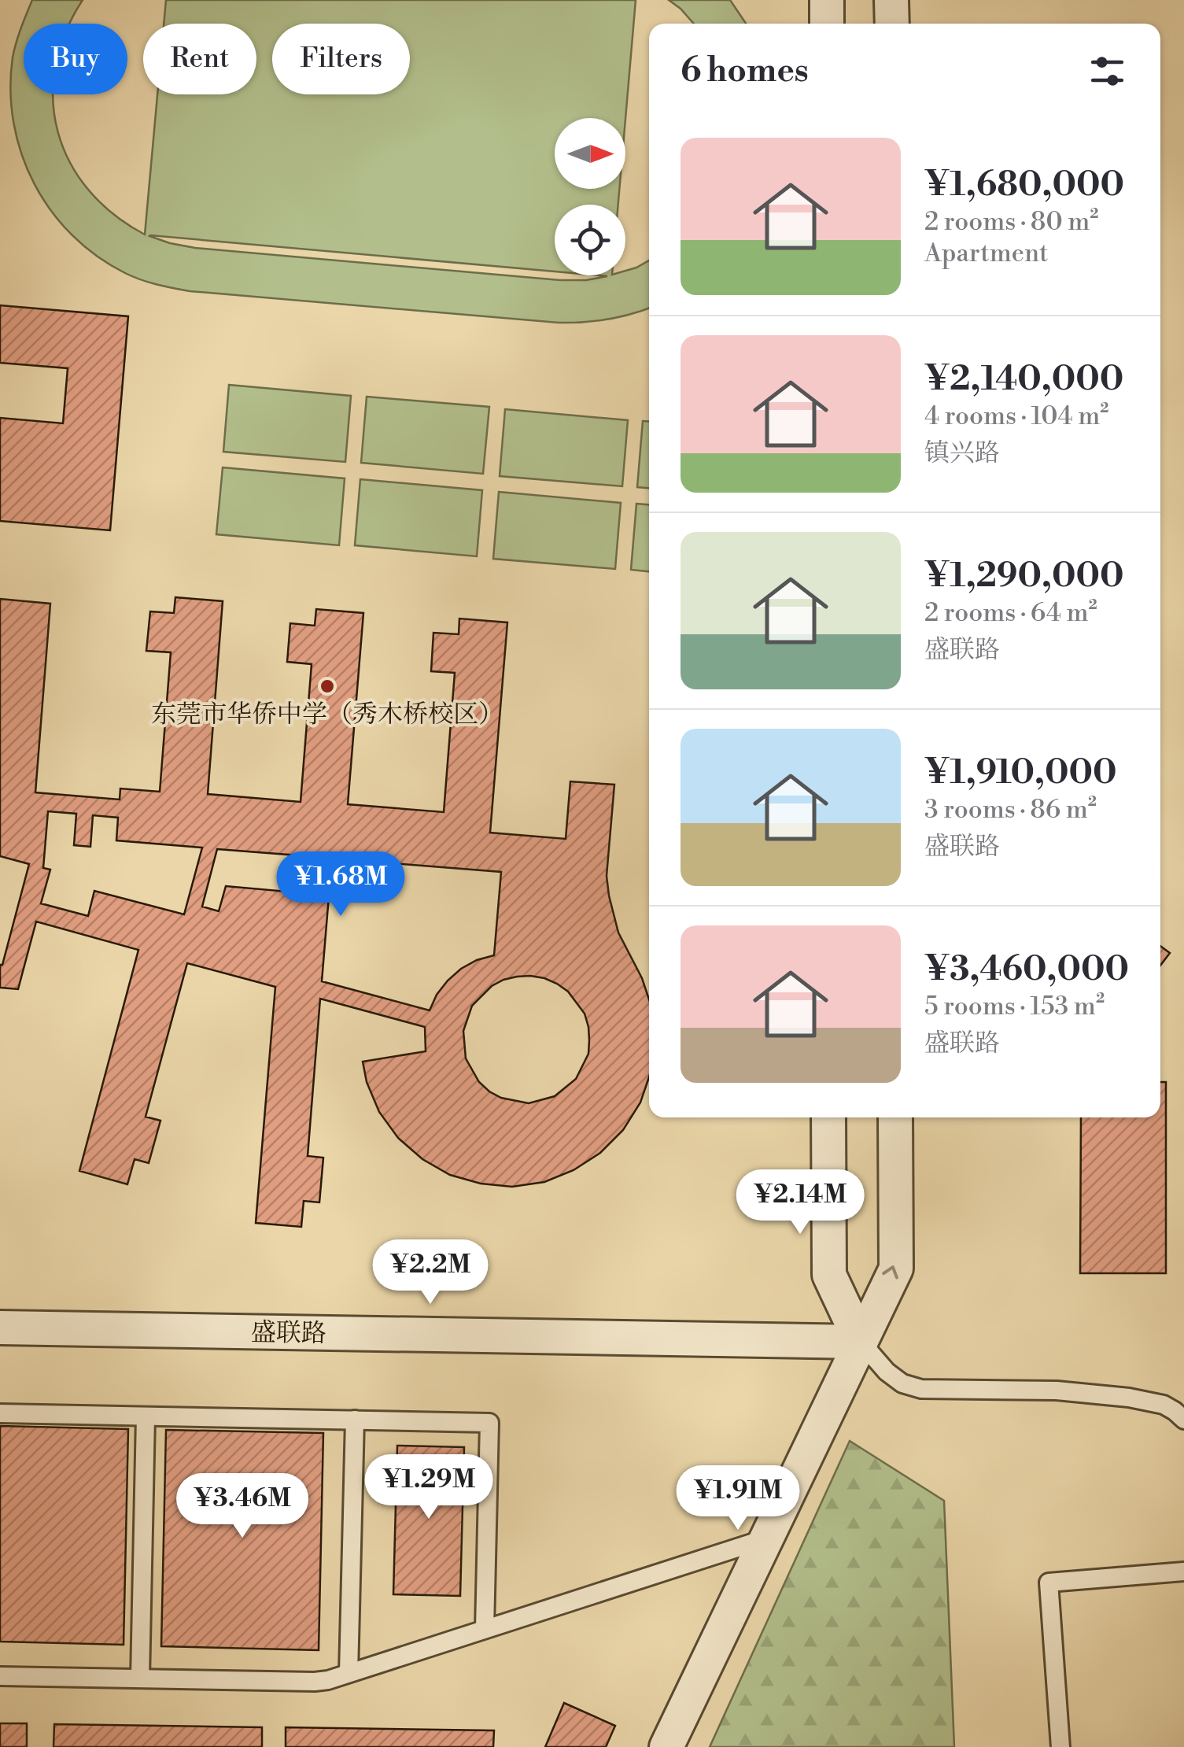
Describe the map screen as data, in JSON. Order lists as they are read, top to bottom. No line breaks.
{"streets":{"street":["盛联路"]},"places":["东莞市华侨中学（秀木桥校区）"],"north":"right","page":{"chip":["Buy","Rent","Filters"],"heading":"6 homes","list":[{"name":"¥1,680,000","note":"2 rooms · 80 m² · Apartment"},{"name":"¥2,140,000","note":"4 rooms · 104 m² · 镇兴路"},{"name":"¥1,290,000","note":"2 rooms · 64 m² · 盛联路"},{"name":"¥1,910,000","note":"3 rooms · 86 m² · 盛联路"},{"name":"¥3,460,000","note":"5 rooms · 153 m² · 盛联路"}],"price":["¥1.68M","¥2.14M","¥2.2M","¥1.29M","¥1.91M","¥3.46M"]}}
